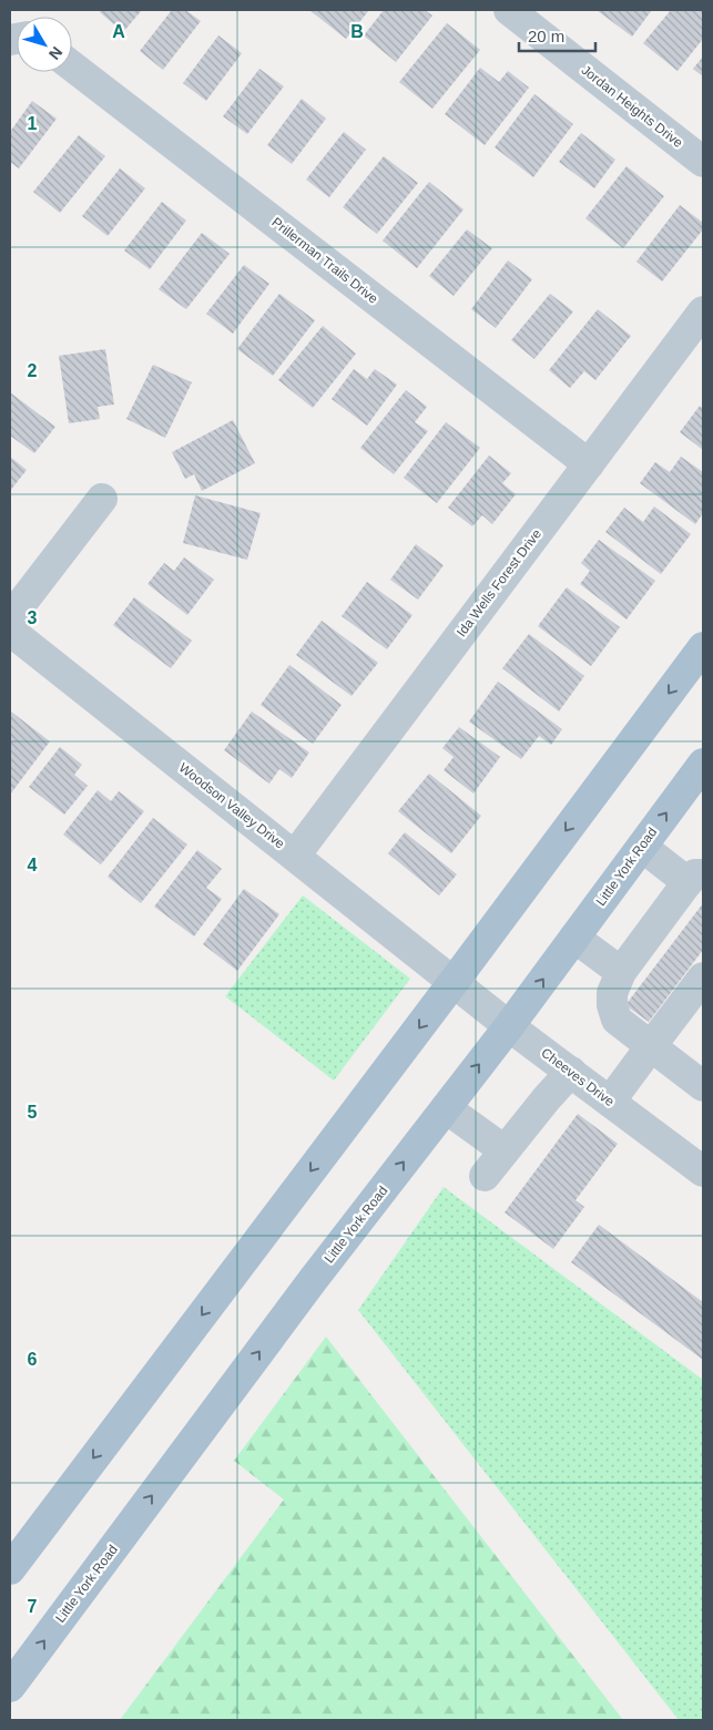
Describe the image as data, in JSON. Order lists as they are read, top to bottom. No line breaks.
{"streets":{"main road":["Little York Road"],"street":["Jordan Heights Drive","Prillerman Trails Drive","Ida Wells Forest Drive","Woodson Valley Drive","Cheeves Drive"]},"crossings":[["Prillerman Trails Drive","Ida Wells Forest Drive"],["Ida Wells Forest Drive","Woodson Valley Drive"],["Woodson Valley Drive","Cheeves Drive"],["Little York Road","Cheeves Drive"]],"scale_bar":"20 m","north":"bottom right","grid":{"columns":["A","B"],"rows":["1","2","3","4","5","6","7"]}}
